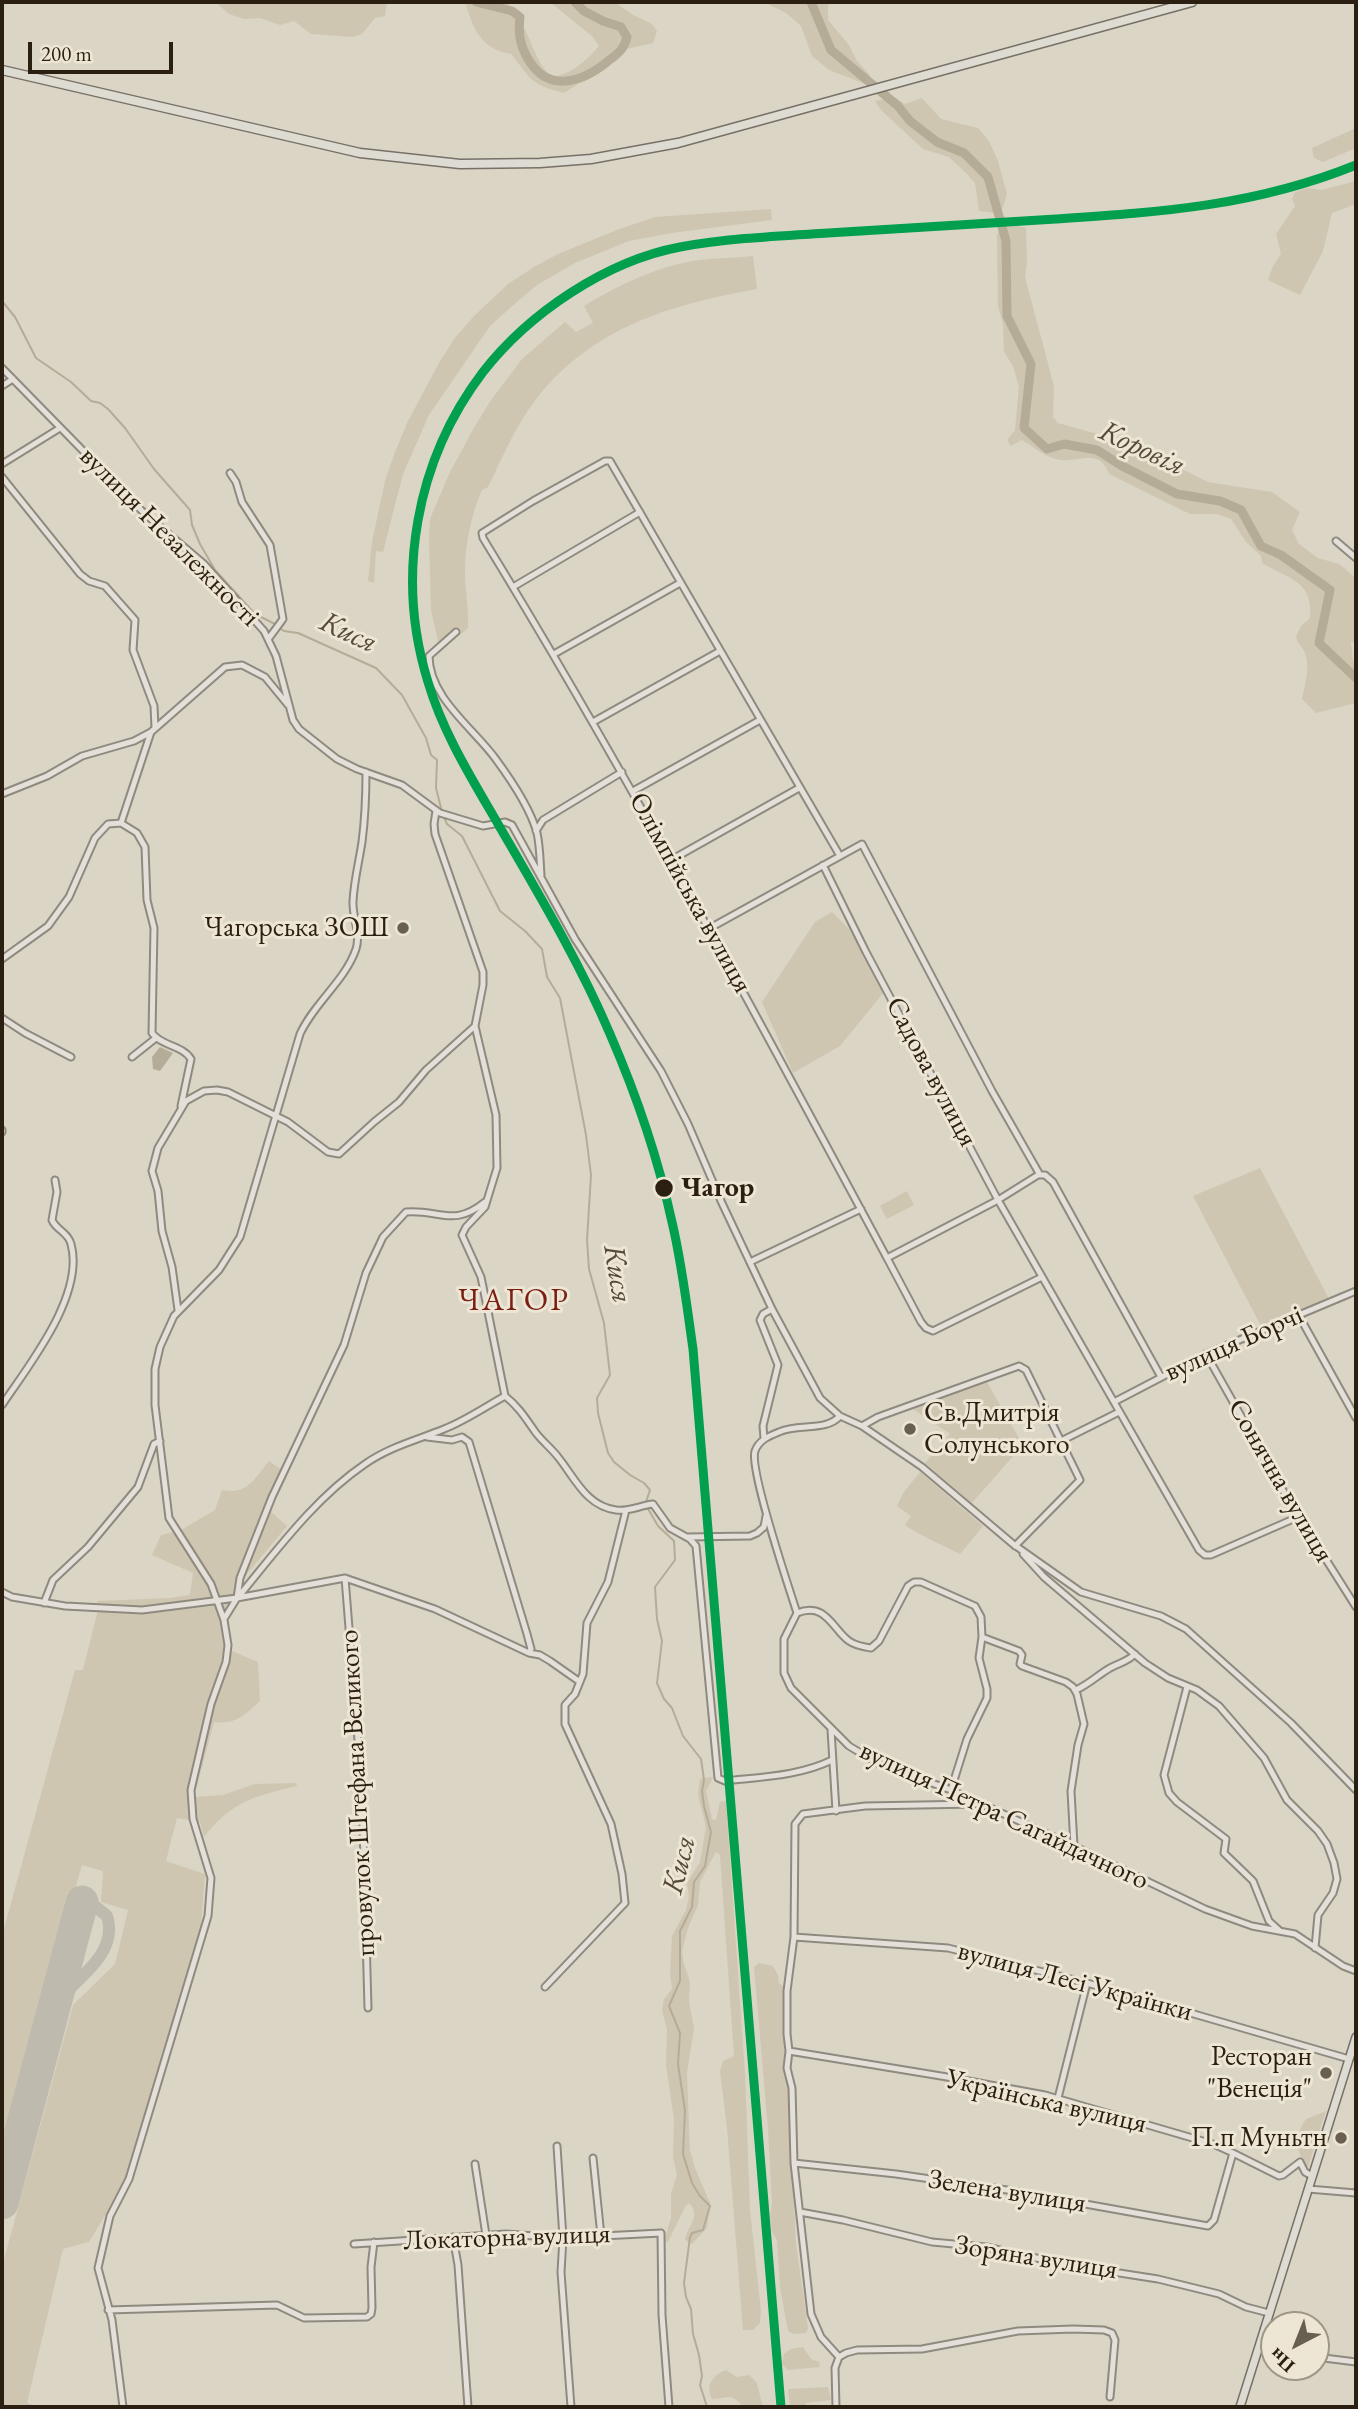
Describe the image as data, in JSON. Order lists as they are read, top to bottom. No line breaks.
{"streets":{"street":["вулиця Незалежності","Олімпійська вулиця","Садова вулиця","вулиця Борчі","Сонячна вулиця","провулок Штефана Великого","вулиця Петра Сагайдачного","вулиця Лесі Українки","Українська вулиця","Зелена вулиця","Локаторна вулиця","Зоряна вулиця"]},"crossings":[["Олімпійська вулиця","Садова вулиця"],["Садова вулиця","вулиця Борчі"],["Садова вулиця","Сонячна вулиця"],["вулиця Борчі","Сонячна вулиця"],["Українська вулиця","Зелена вулиця"]],"districts":["ЧАГОР"],"water":["Коровія","Кися"],"places":["Чагорська ЗОШ","Чагор","Св.Дмитрія Солунського","Ресторан \"Венеція\"","П.п Муньтн"],"scale_bar":"200 m","north":"bottom left"}
